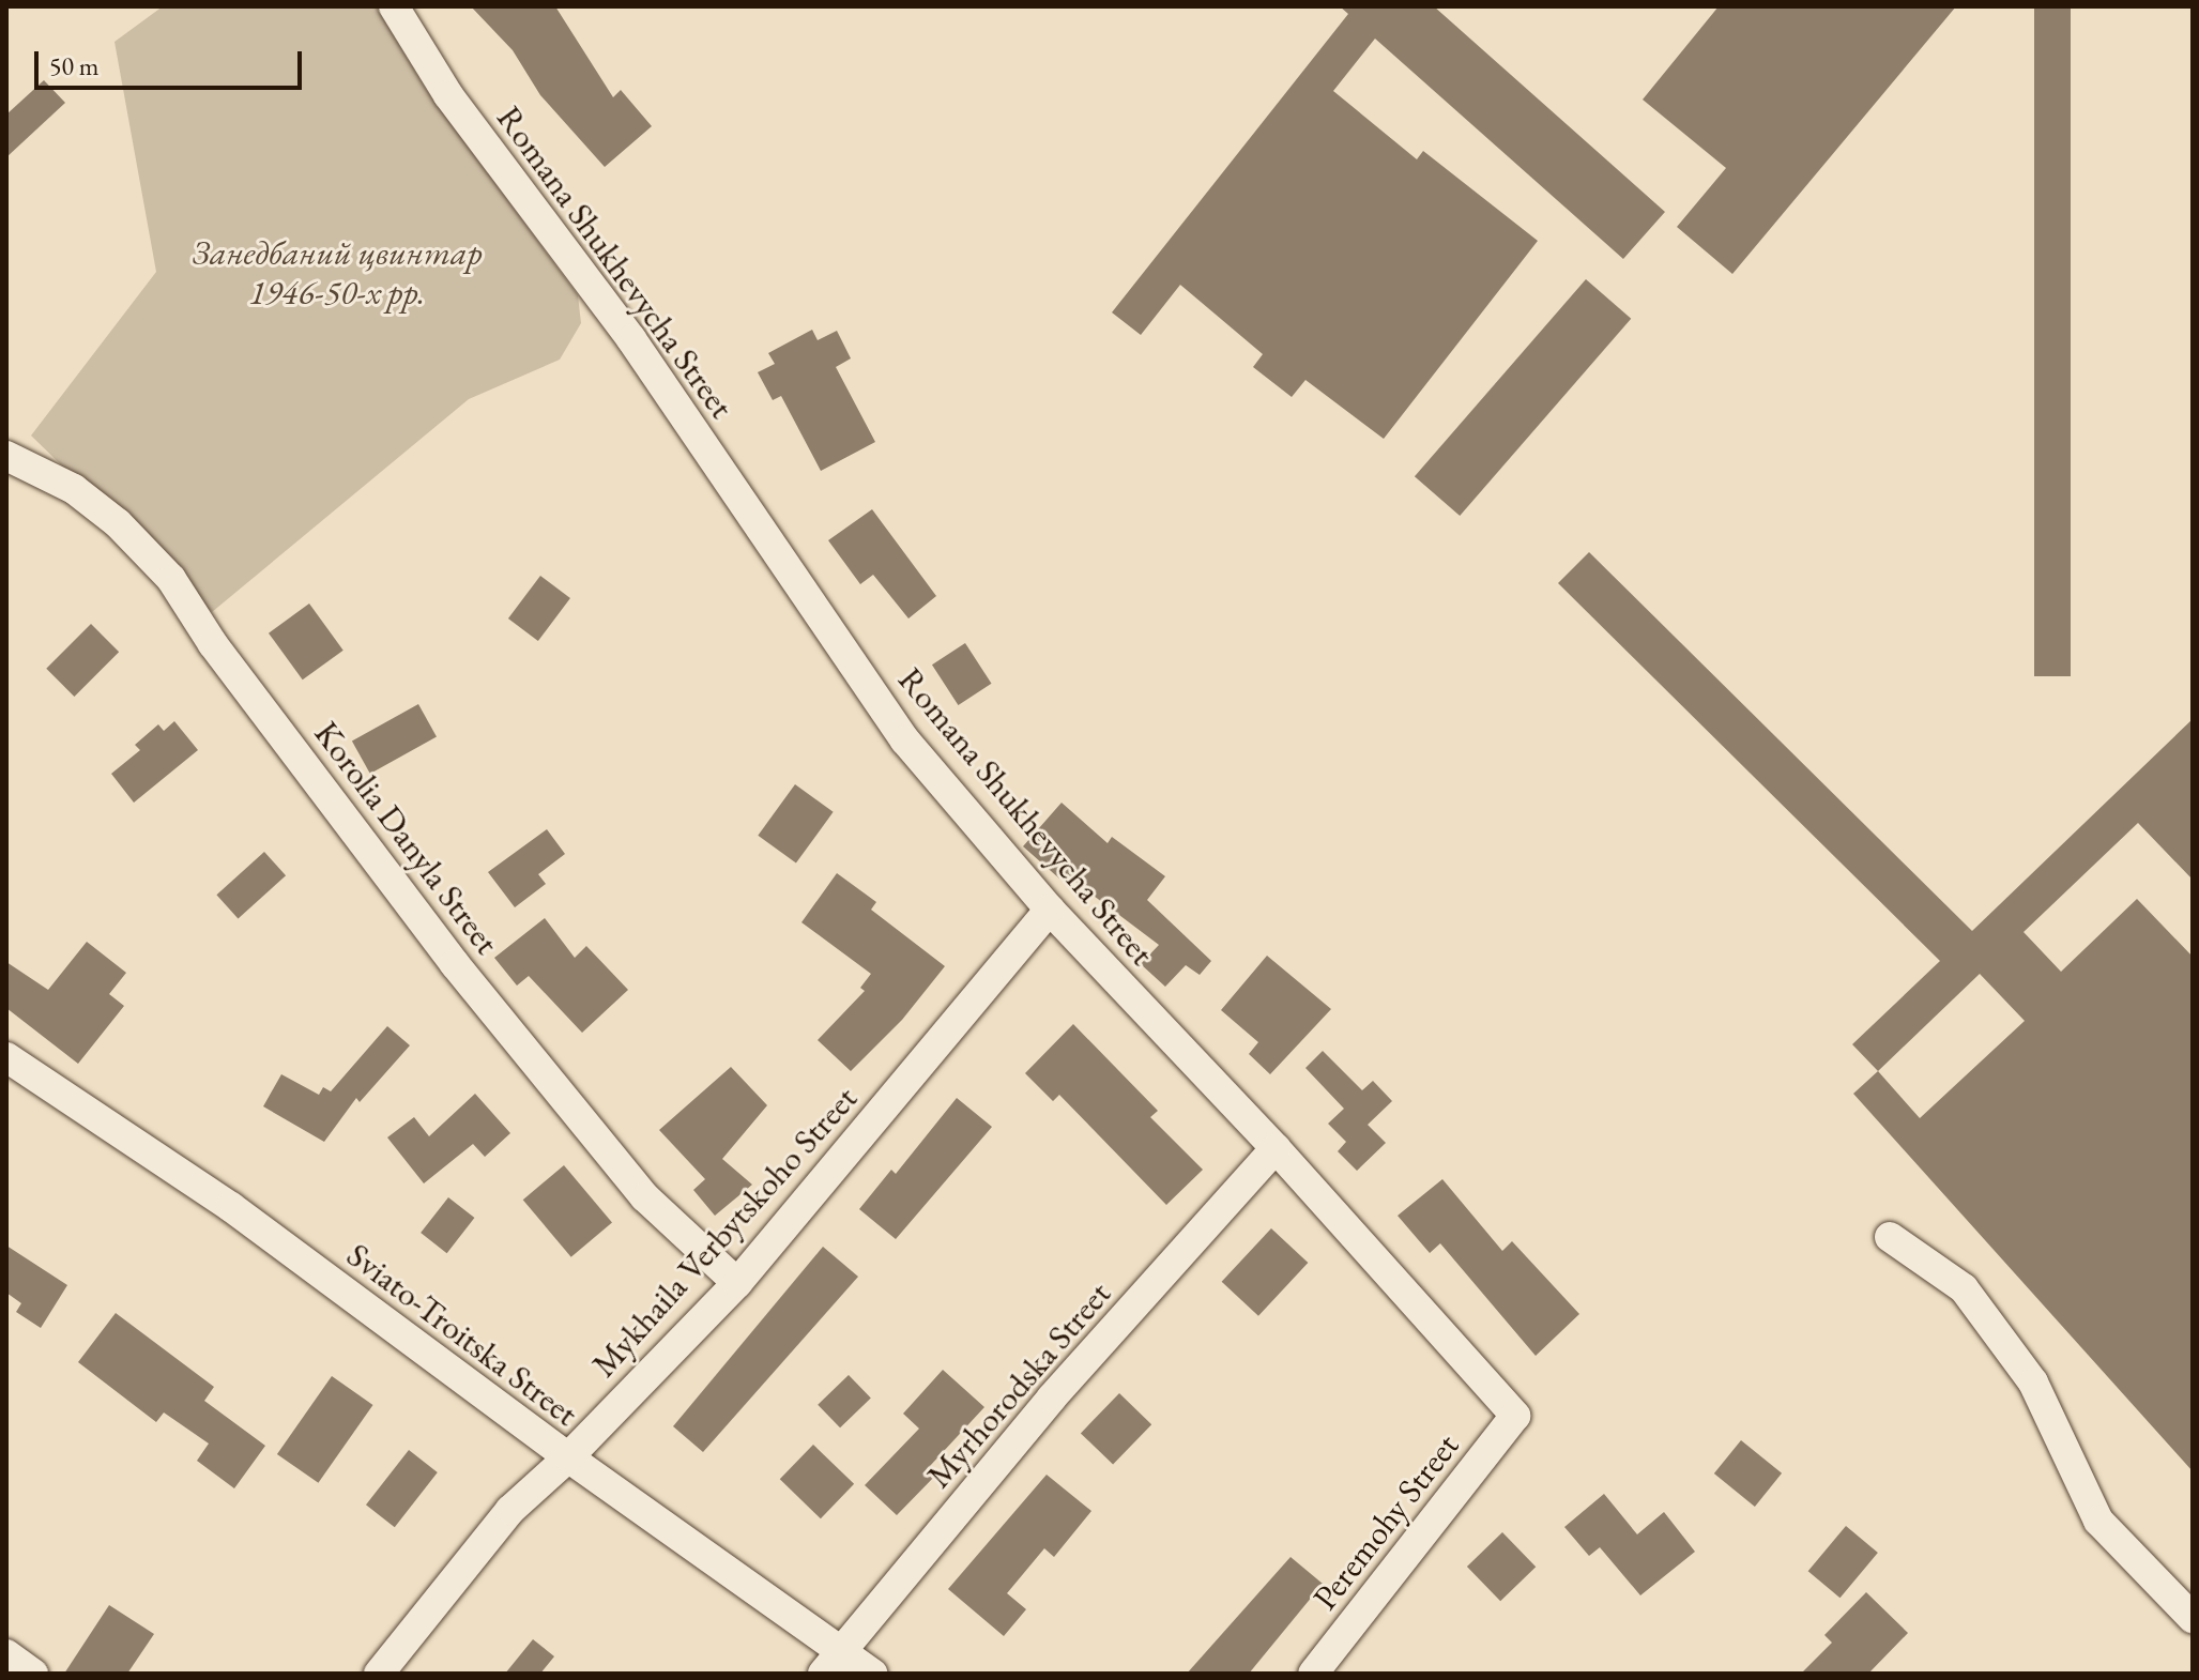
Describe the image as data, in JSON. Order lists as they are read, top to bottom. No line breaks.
{"streets":{"street":["Romana Shukhevycha Street","Korolia Danyla Street","Mykhaila Verbytskoho Street","Sviato-Troitska Street","Myrhorodska Street","Peremohy Street"]},"crossings":[["Romana Shukhevycha Street","Mykhaila Verbytskoho Street"],["Romana Shukhevycha Street","Myrhorodska Street"],["Romana Shukhevycha Street","Peremohy Street"],["Korolia Danyla Street","Mykhaila Verbytskoho Street"],["Mykhaila Verbytskoho Street","Sviato-Troitska Street"],["Sviato-Troitska Street","Myrhorodska Street"]],"parks":["Занедбаний цвинтар 1946-50-х рр."],"scale_bar":"50 m"}
